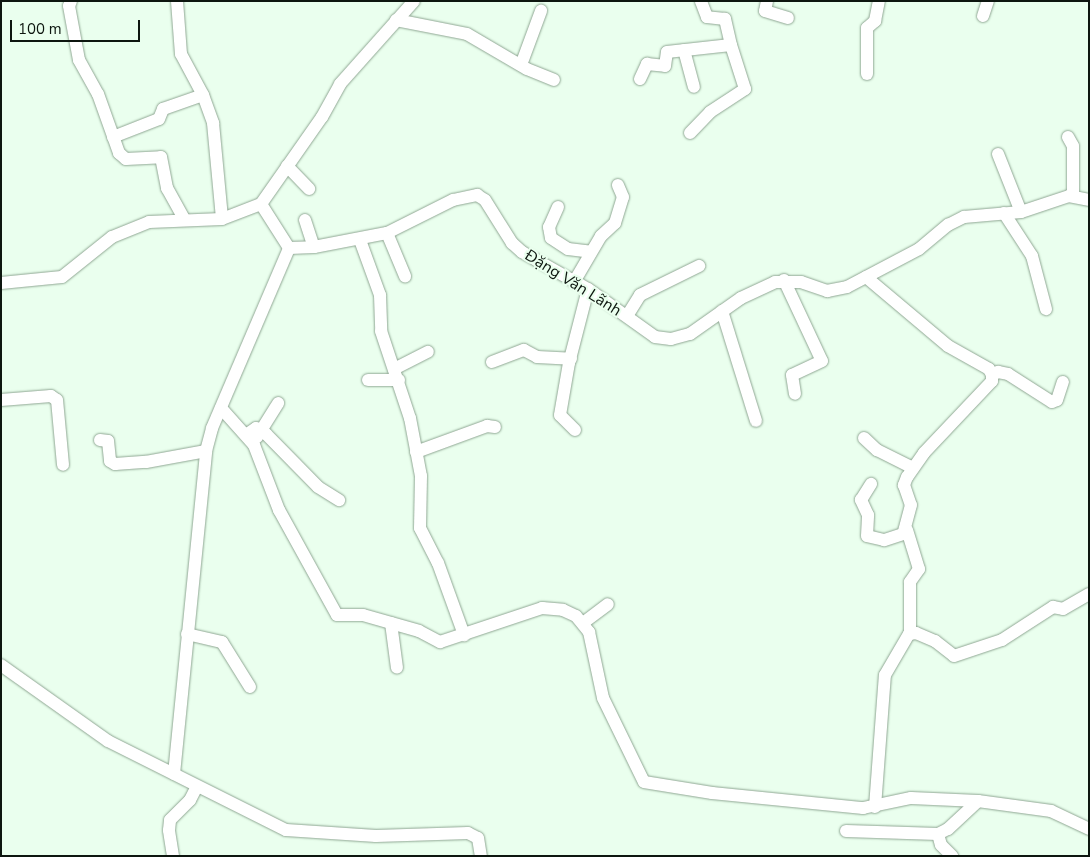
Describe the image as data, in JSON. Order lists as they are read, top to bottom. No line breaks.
{"streets":{"street":["Đặng Văn Lãnh"]},"scale_bar":"100 m"}
